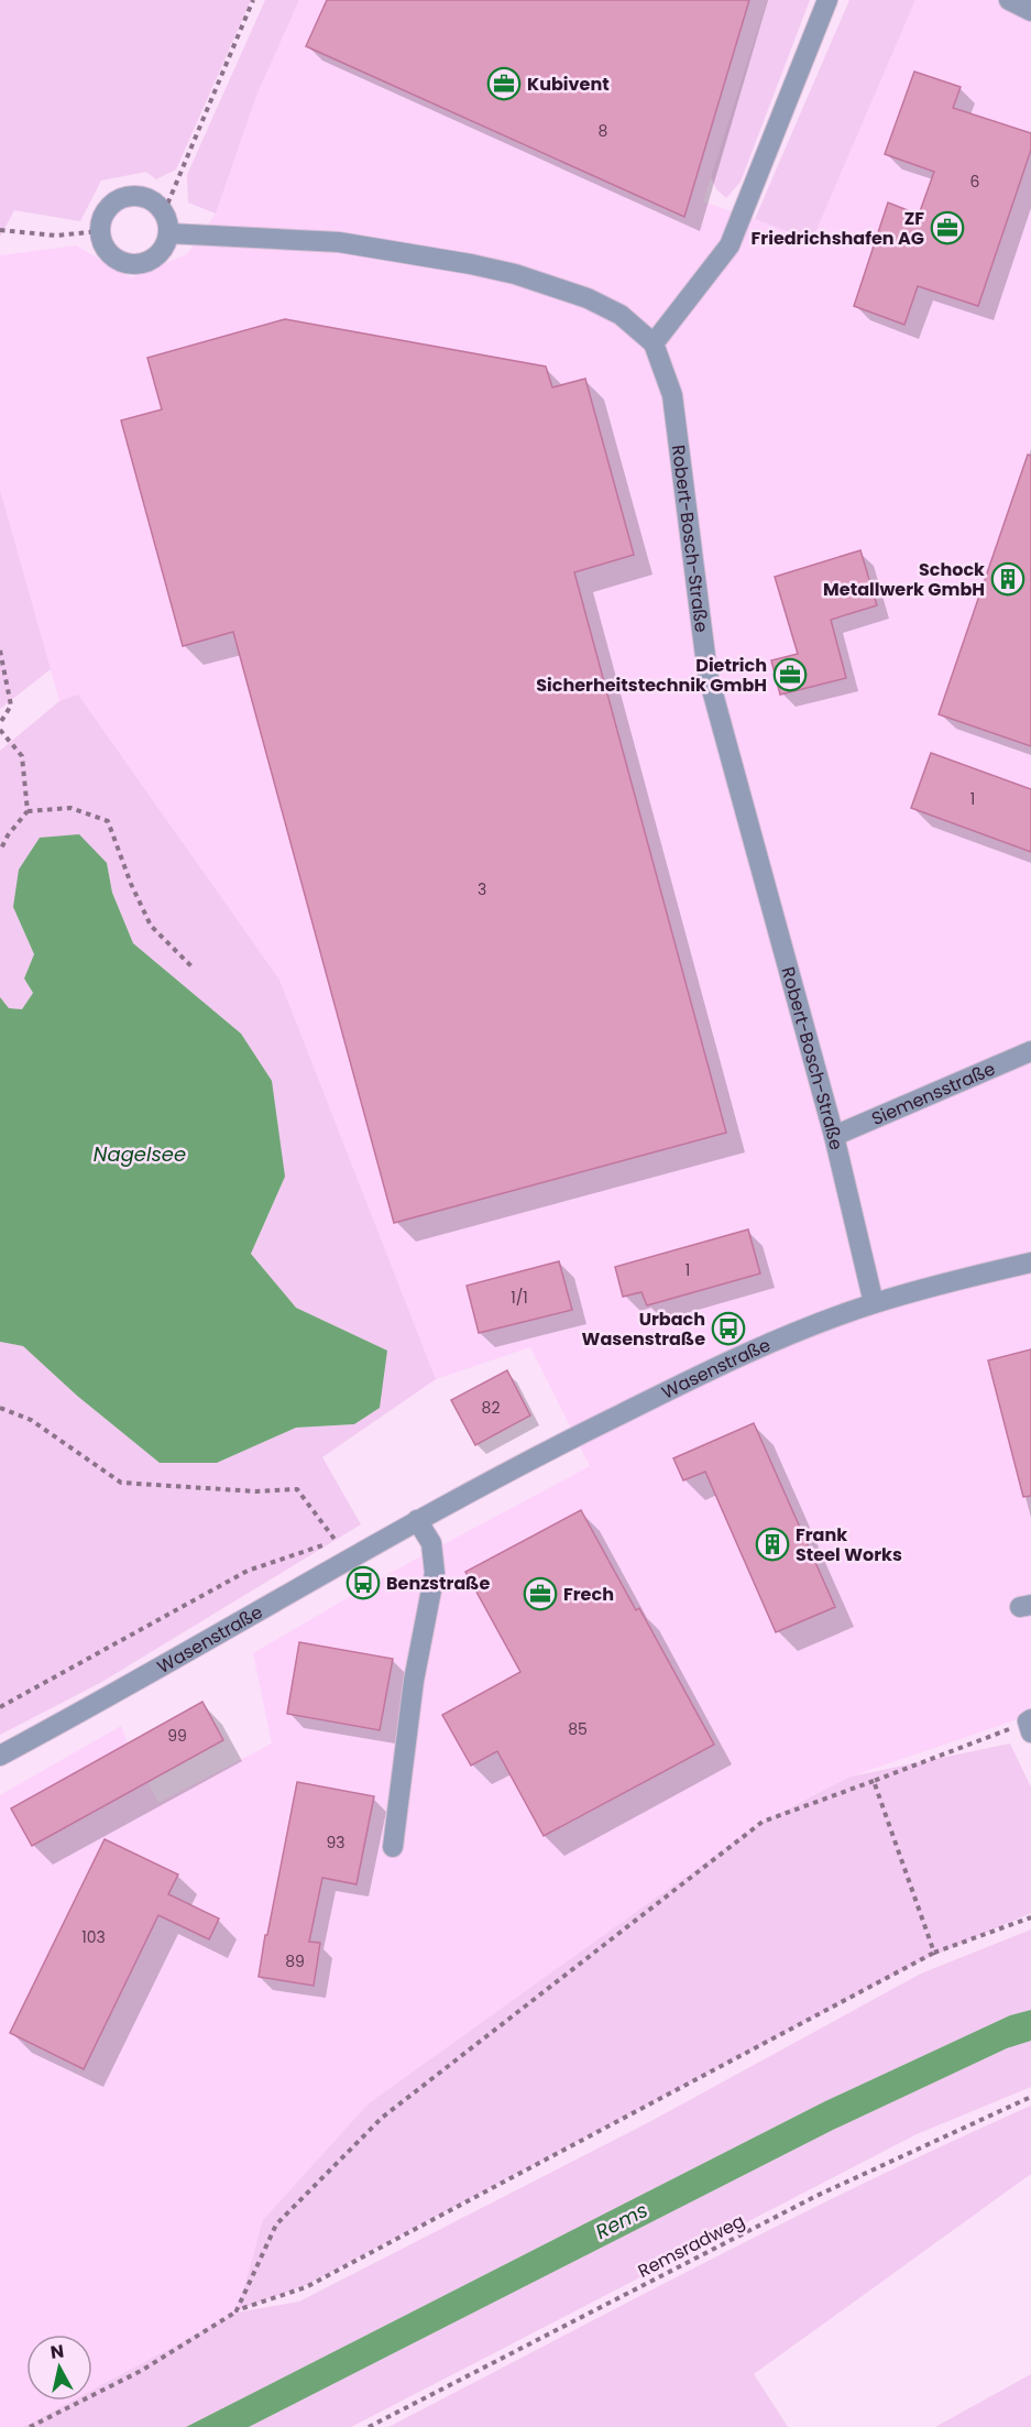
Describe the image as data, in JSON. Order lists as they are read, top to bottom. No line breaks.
{"streets":{"street":["Robert-Bosch-Straße","Siemensstraße","Wasenstraße"],"path":["Remsradweg"]},"crossings":[["Robert-Bosch-Straße","Siemensstraße"],["Robert-Bosch-Straße","Wasenstraße"]],"water":["Nagelsee","Rems"],"places":{"office":["Kubivent","ZF Friedrichshafen AG","Dietrich Sicherheitstechnik GmbH","Frech"],"building":["Schock Metallwerk GmbH","Frank Steel Works"],"bus stop":["Urbach Wasenstraße","Benzstraße"]},"house_numbers":["8","6","1","3","1","1/1","82","85","99","93","103","89"],"north":"top"}
